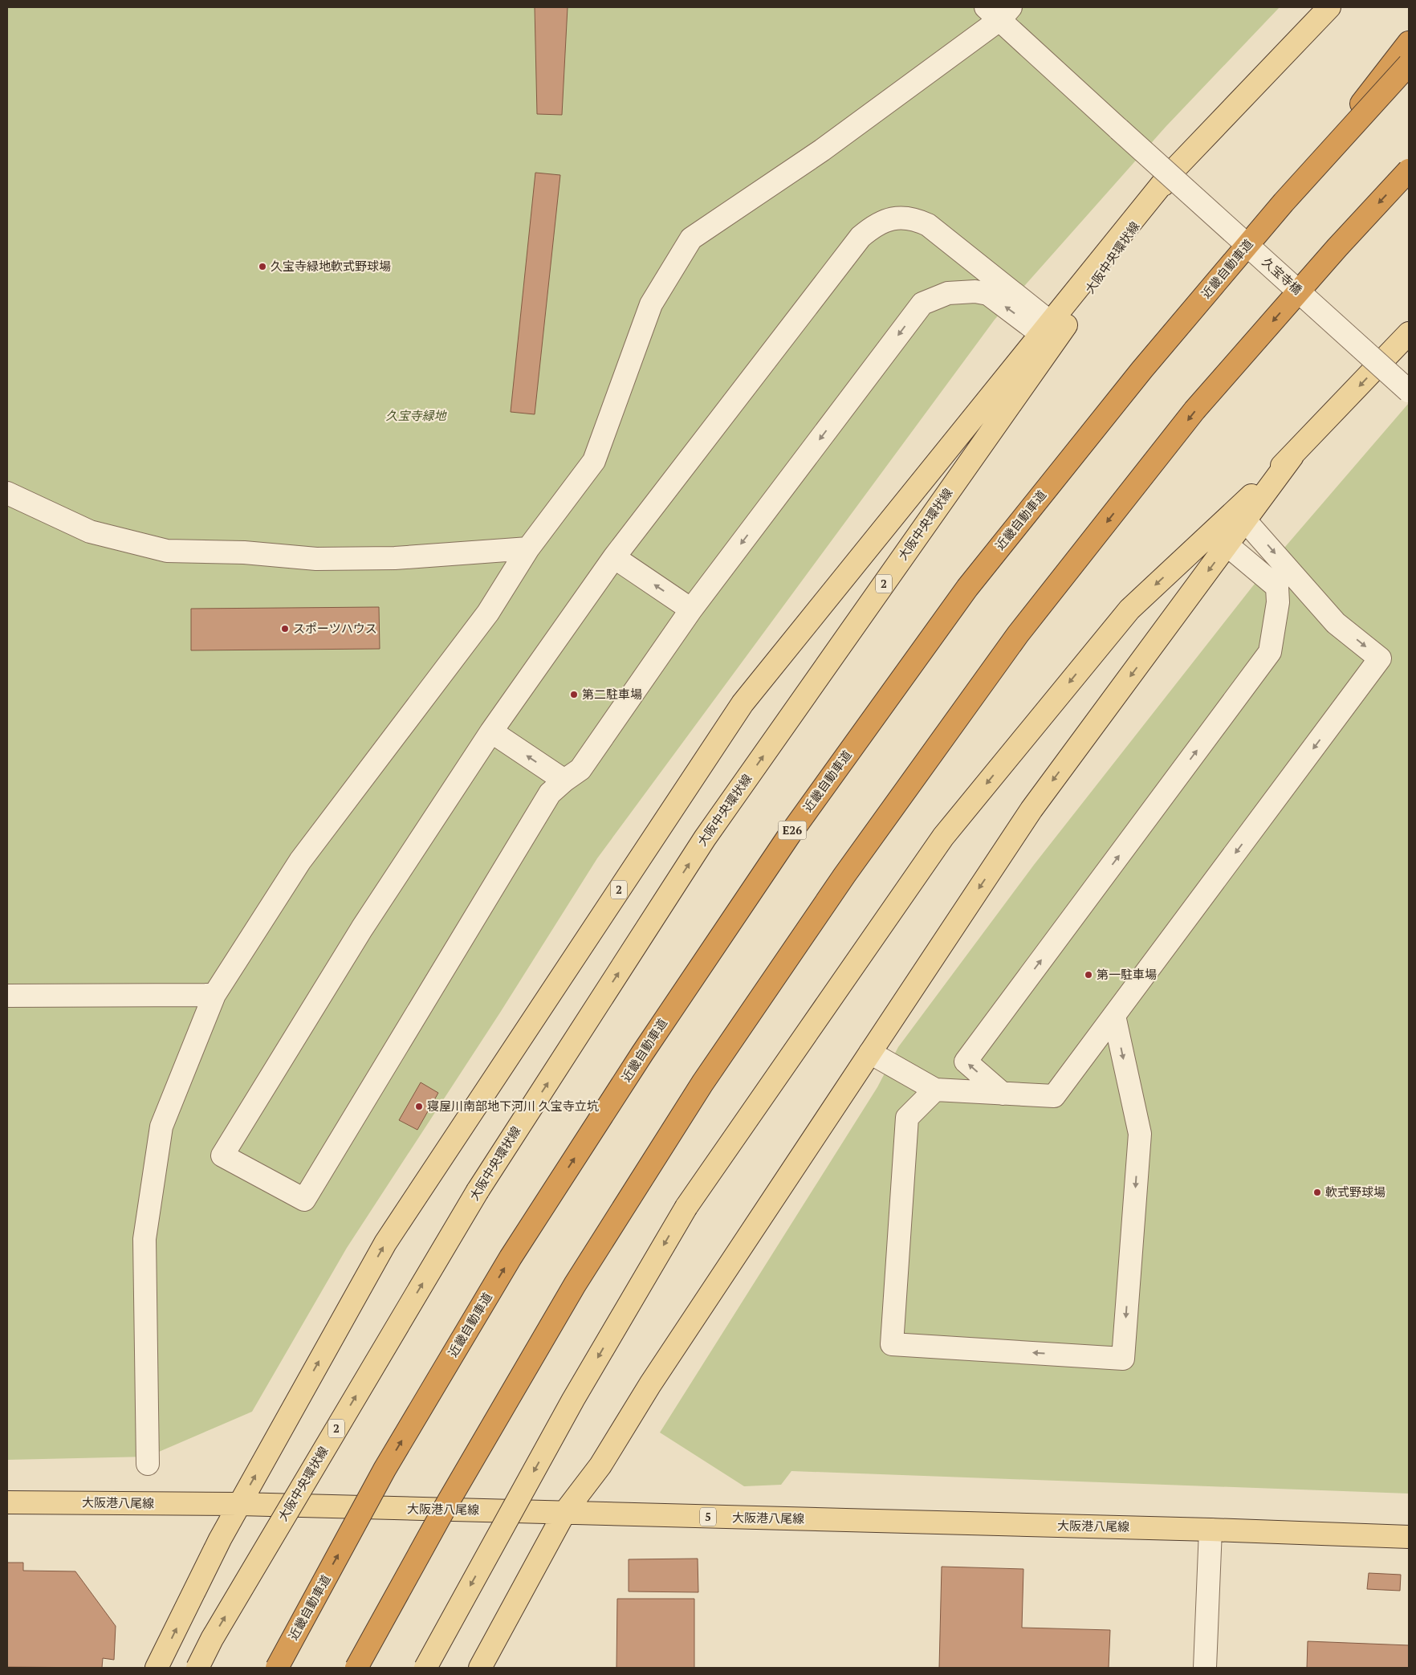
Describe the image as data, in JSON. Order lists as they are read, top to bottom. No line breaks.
{"streets":{"highway":["近畿自動車道","E26"],"main road":["大阪中央環状線","2","大阪港八尾線","5"],"street":["久宝寺橋"]},"crossings":[["大阪中央環状線","2"],["2","大阪港八尾線"]],"parks":["久宝寺緑地"],"places":["久宝寺緑地軟式野球場","スポーツハウス","第二駐車場","第一駐車場","寝屋川南部地下河川 久宝寺立坑","軟式野球場"]}
